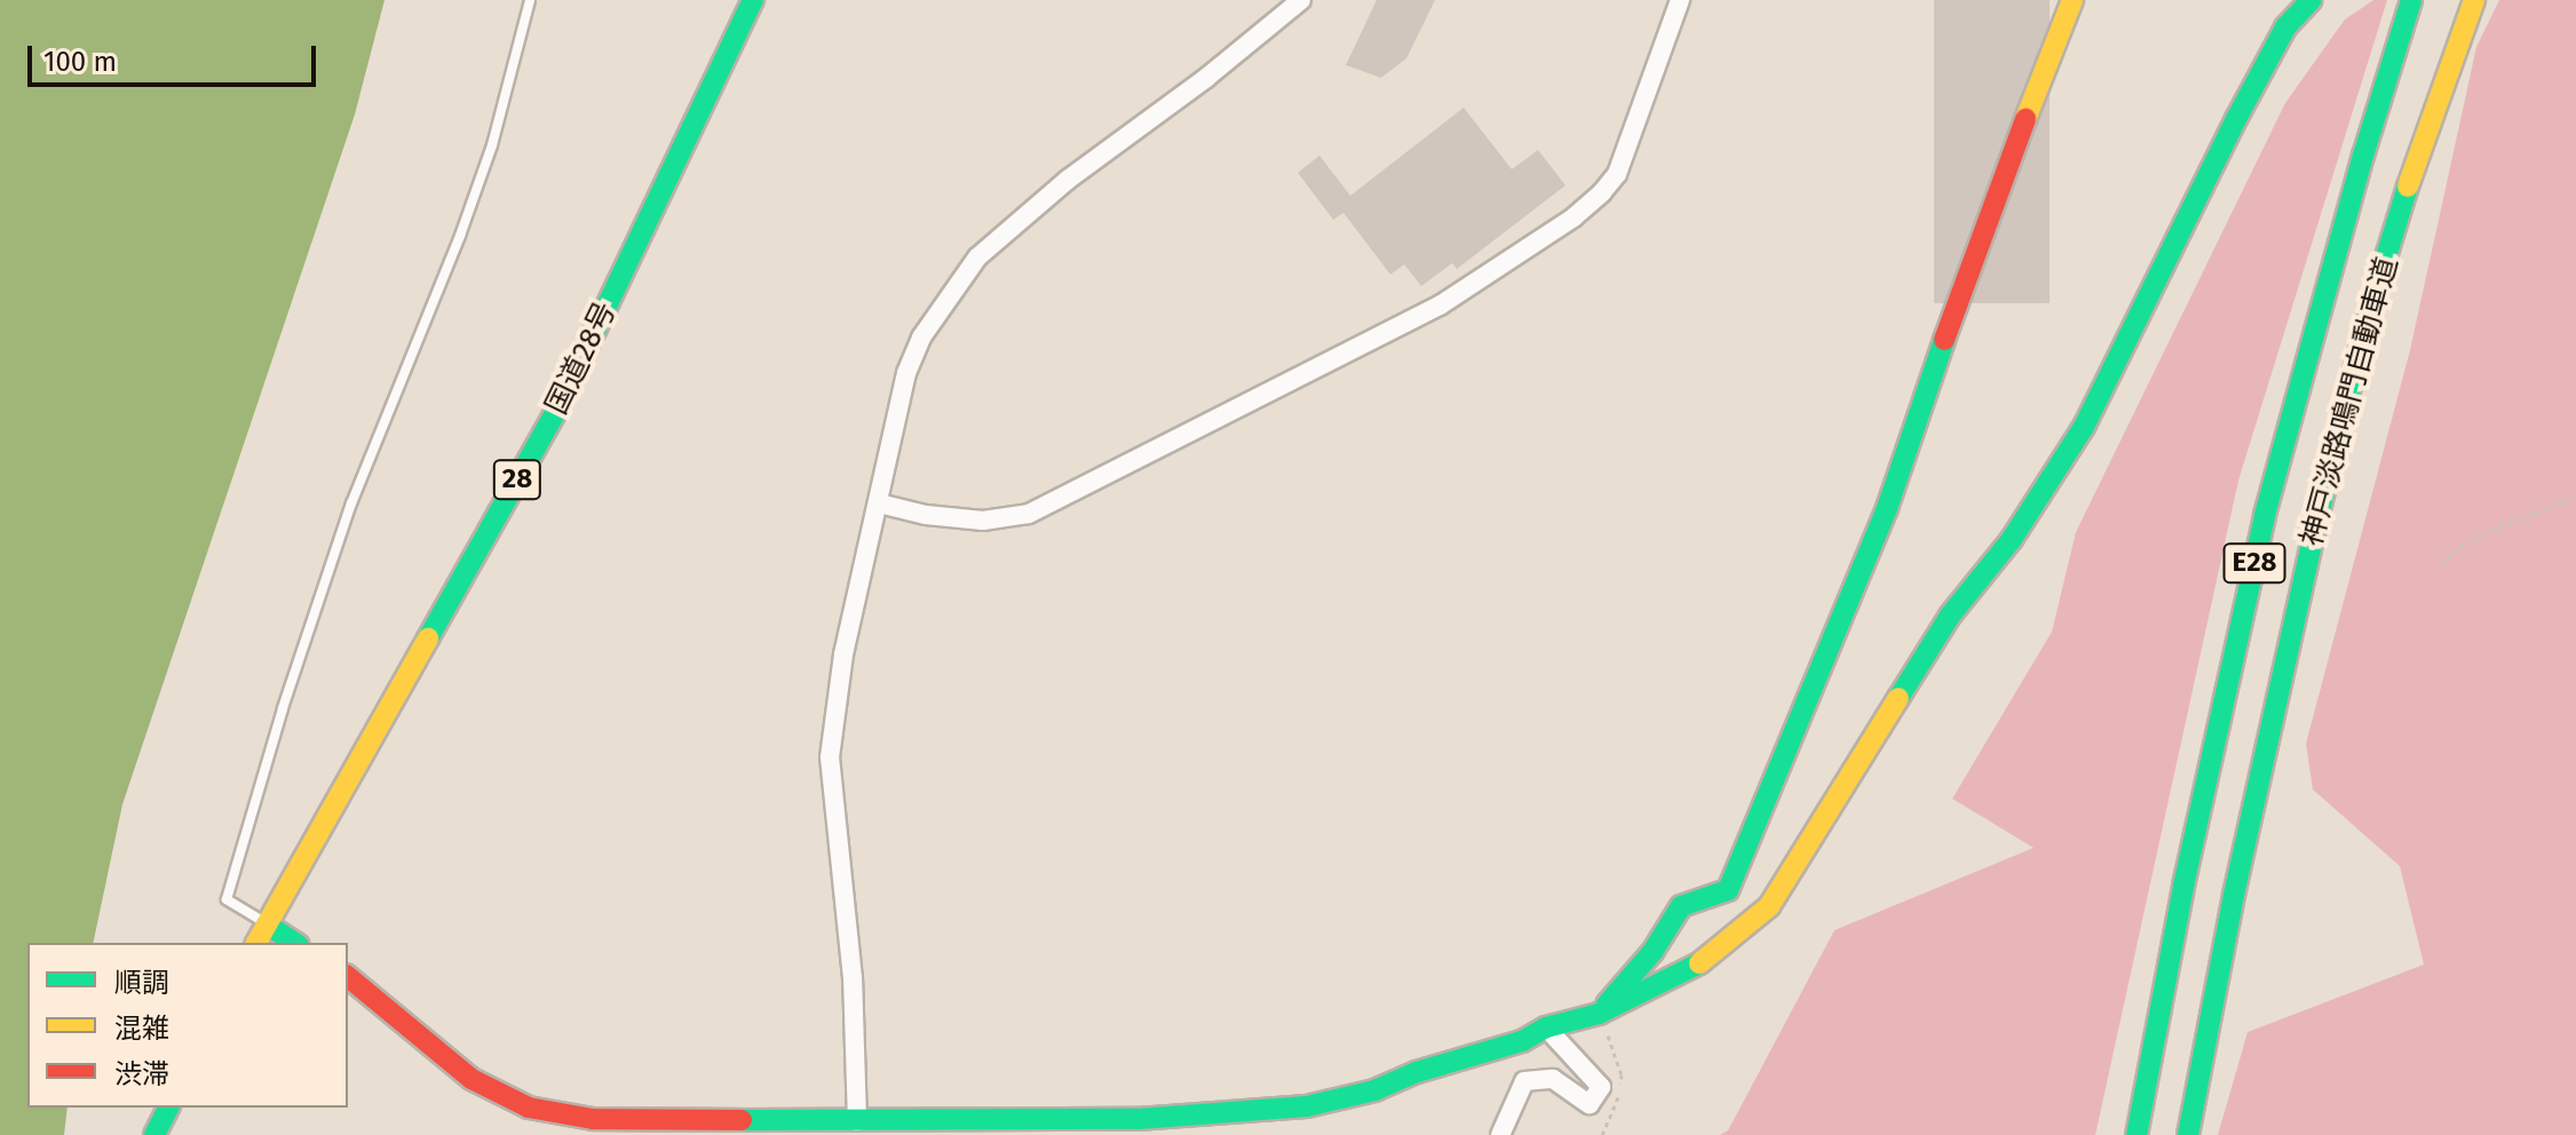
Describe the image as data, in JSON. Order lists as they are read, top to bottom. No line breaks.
{"streets":{"main road":["国道28号","神戸淡路鳴門自動車道","28","E28"]},"legend":["順調","混雑","渋滞"],"scale_bar":"100 m"}
